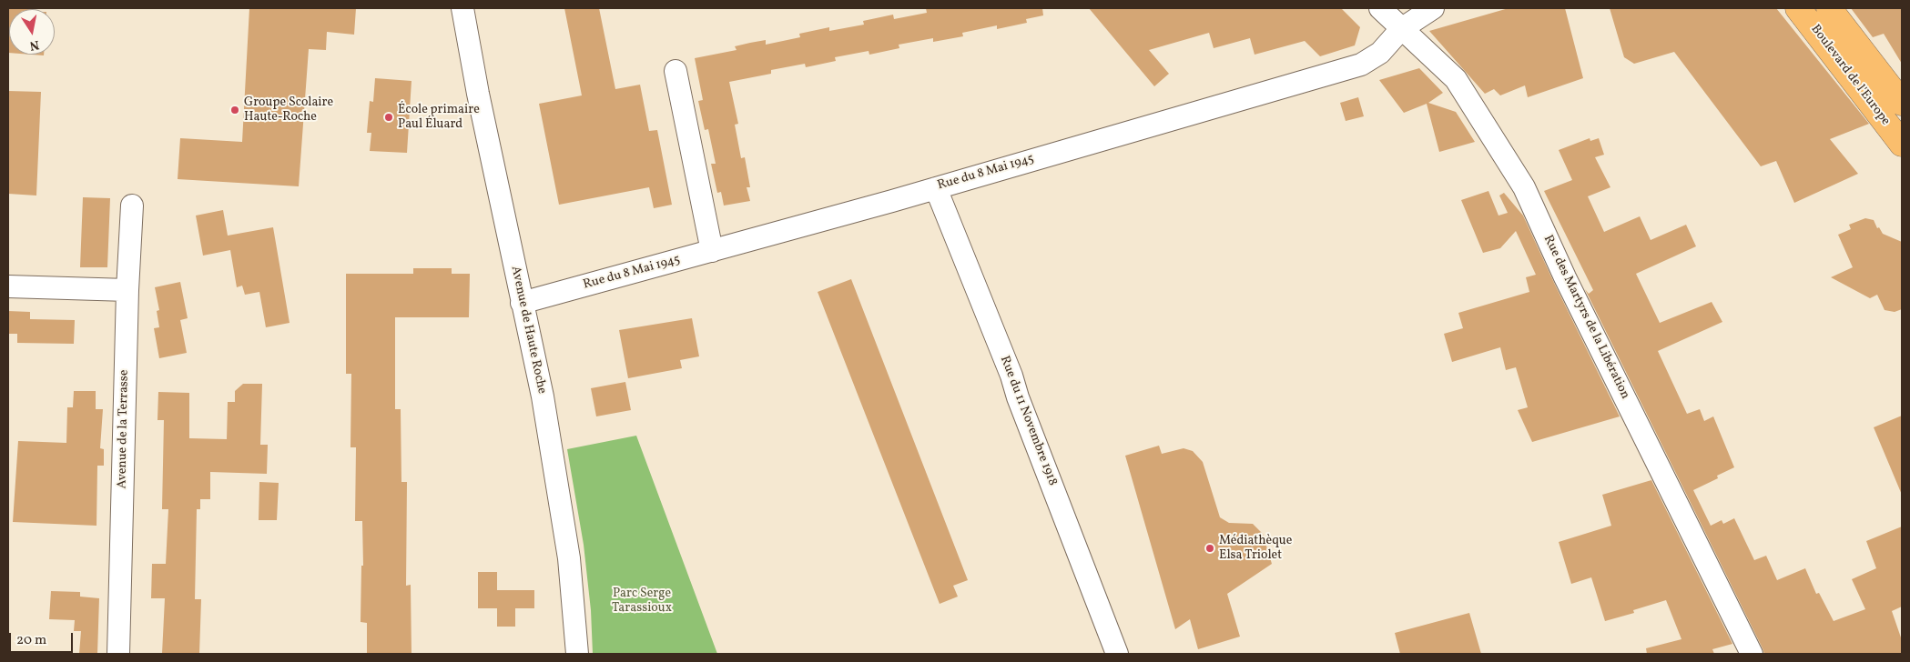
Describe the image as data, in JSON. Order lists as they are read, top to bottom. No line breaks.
{"streets":{"main road":["Boulevard de l'Europe"],"street":["Rue du 8 Mai 1945","Rue des Martyrs de la Libération","Avenue de Haute Roche","Rue du 11 Novembre 1918","Avenue de la Terrasse"]},"crossings":[["Rue du 8 Mai 1945","Rue des Martyrs de la Libération"],["Rue du 8 Mai 1945","Avenue de Haute Roche"],["Rue du 8 Mai 1945","Rue du 11 Novembre 1918"]],"parks":["Parc Serge Tarassioux"],"places":["Groupe Scolaire Haute-Roche","École primaire Paul Éluard","Médiathèque Elsa Triolet"],"scale_bar":"20 m","north":"bottom"}
